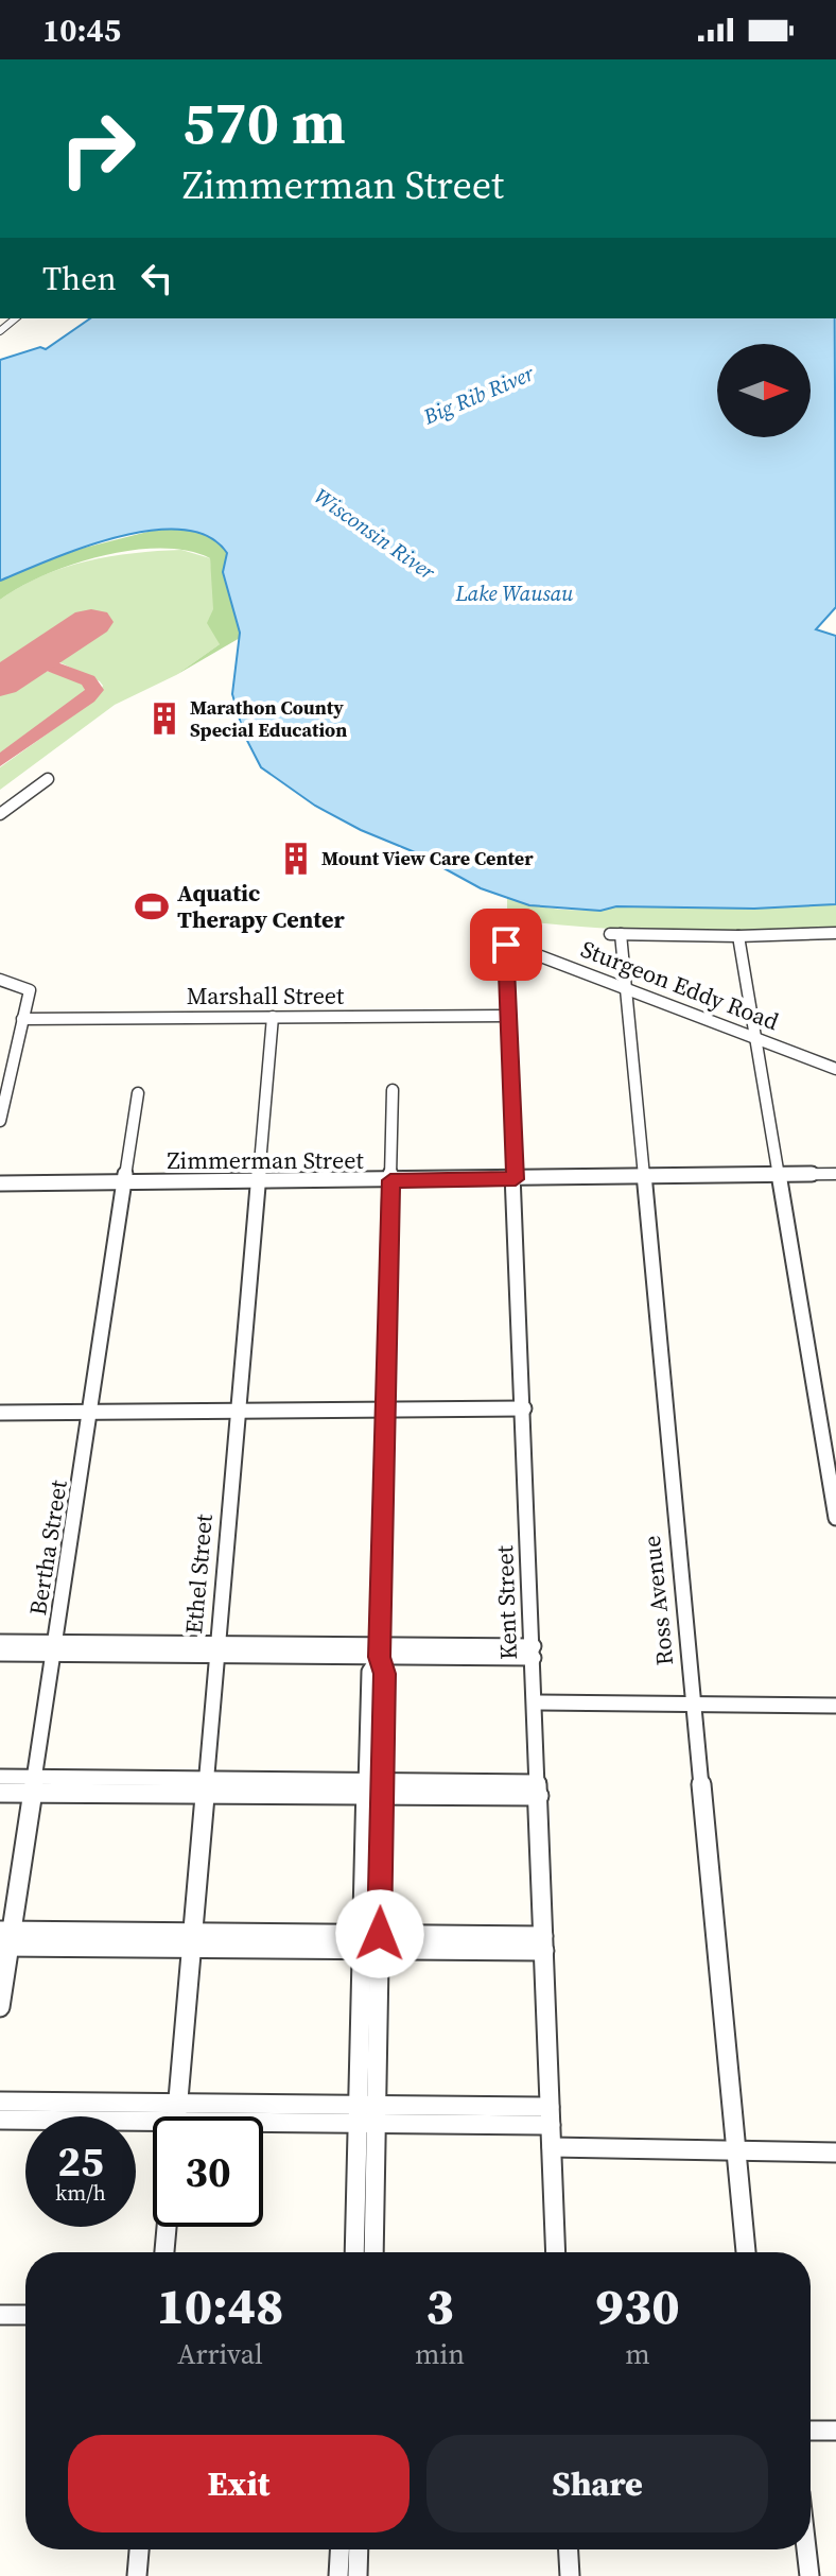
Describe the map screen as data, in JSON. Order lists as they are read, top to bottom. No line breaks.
{"streets":{"street":["Sturgeon Eddy Road","Marshall Street","Zimmerman Street","Bertha Street","Ethel Street","Ross Avenue","Kent Street"]},"crossings":[["Sturgeon Eddy Road","Ross Avenue"],["Sturgeon Eddy Road","Kent Street"],["Marshall Street","Ethel Street"],["Marshall Street","Kent Street"],["Zimmerman Street","Bertha Street"],["Zimmerman Street","Ethel Street"],["Zimmerman Street","Ross Avenue"],["Zimmerman Street","Kent Street"]],"water":["Big Rib River","Wisconsin River","Lake Wausau"],"places":{"building":["Marathon County Special Education","Mount View Care Center"],"sports":["Aquatic Therapy Center"]},"north":"right","page":{"status":"10:45","turn":["570 m","Zimmerman Street"],"then":"Then","speed":"25 km/h","limit":"30","eta":["10:48","Arrival","3","min","930","m"],"buttons":["Exit","Share"]}}
